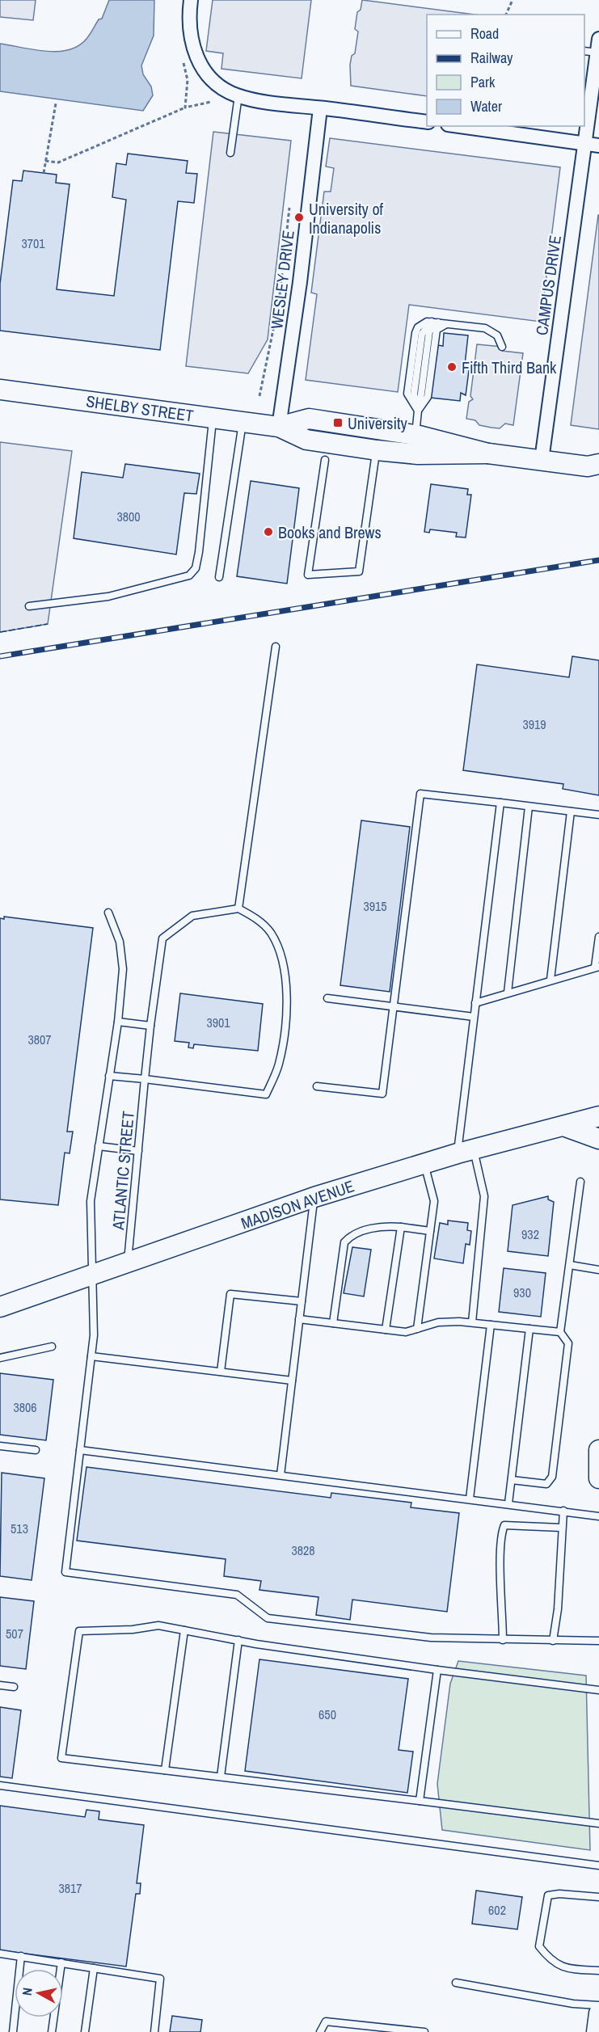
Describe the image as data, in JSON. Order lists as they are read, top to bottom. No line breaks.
{"streets":{"main road":["SHELBY STREET","MADISON AVENUE"],"street":["WESLEY DRIVE","CAMPUS DRIVE"],"lane":["ATLANTIC STREET"]},"crossings":[["WESLEY DRIVE","SHELBY STREET"],["CAMPUS DRIVE","SHELBY STREET"],["ATLANTIC STREET","MADISON AVENUE"]],"places":{"other":["University of Indianapolis","Fifth Third Bank","Books and Brews"],"transit":["University"]},"house_numbers":["3701","3800","3919","3915","3901","3807","932","930","3806","513","3828","507","650","3817","602"],"legend":["Road","Railway","Park","Water"],"north":"left"}
